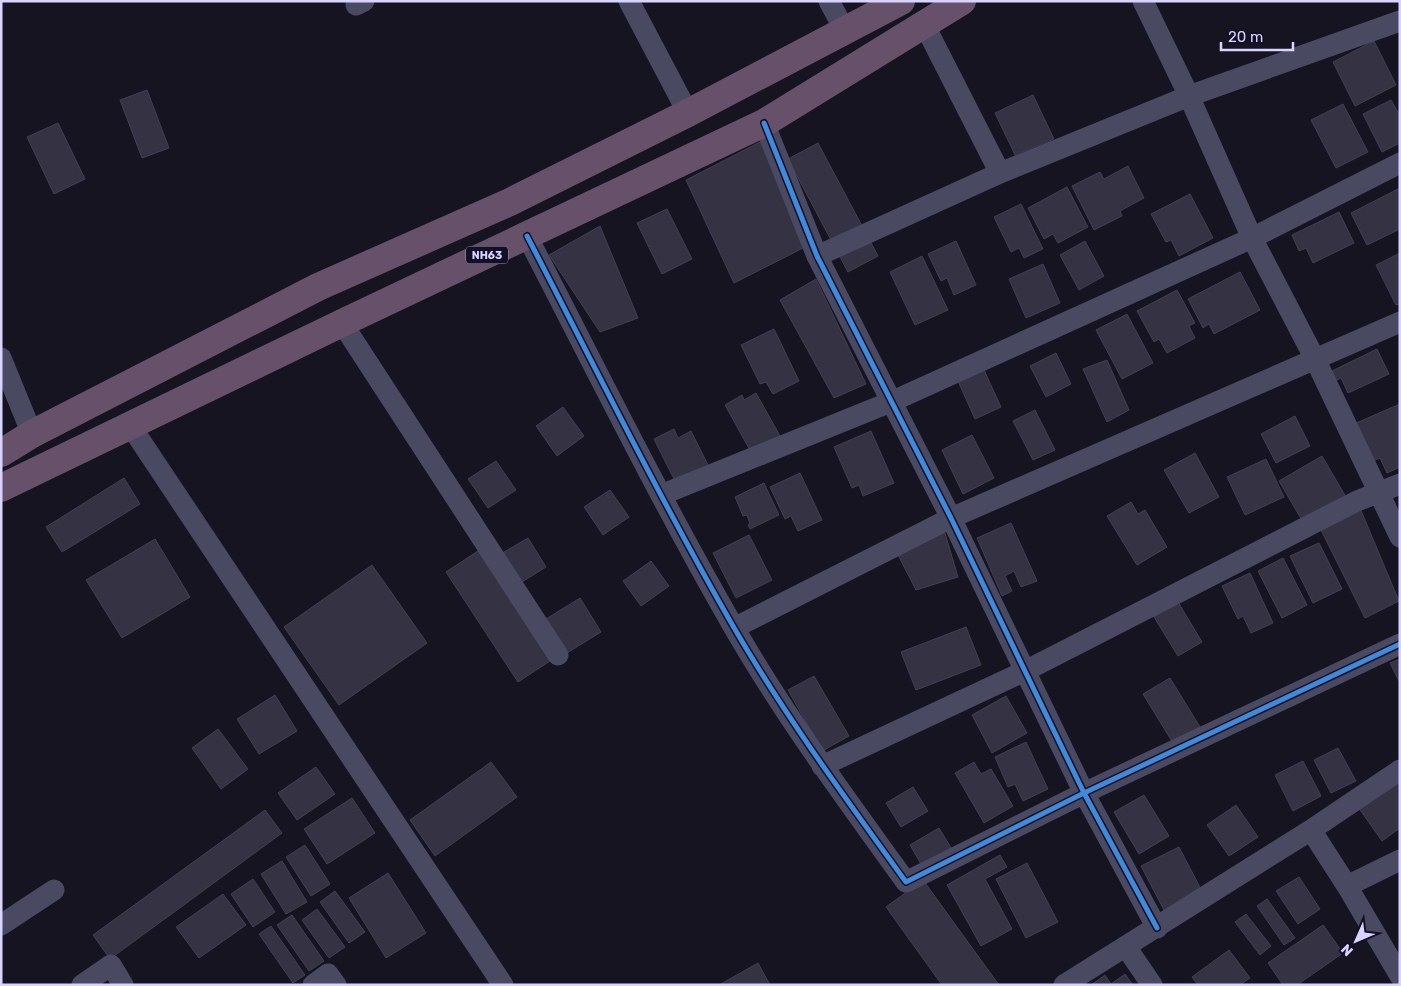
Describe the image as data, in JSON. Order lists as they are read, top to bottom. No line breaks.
{"streets":{"highway":["NH63"]},"scale_bar":"20 m","north":"bottom left"}
